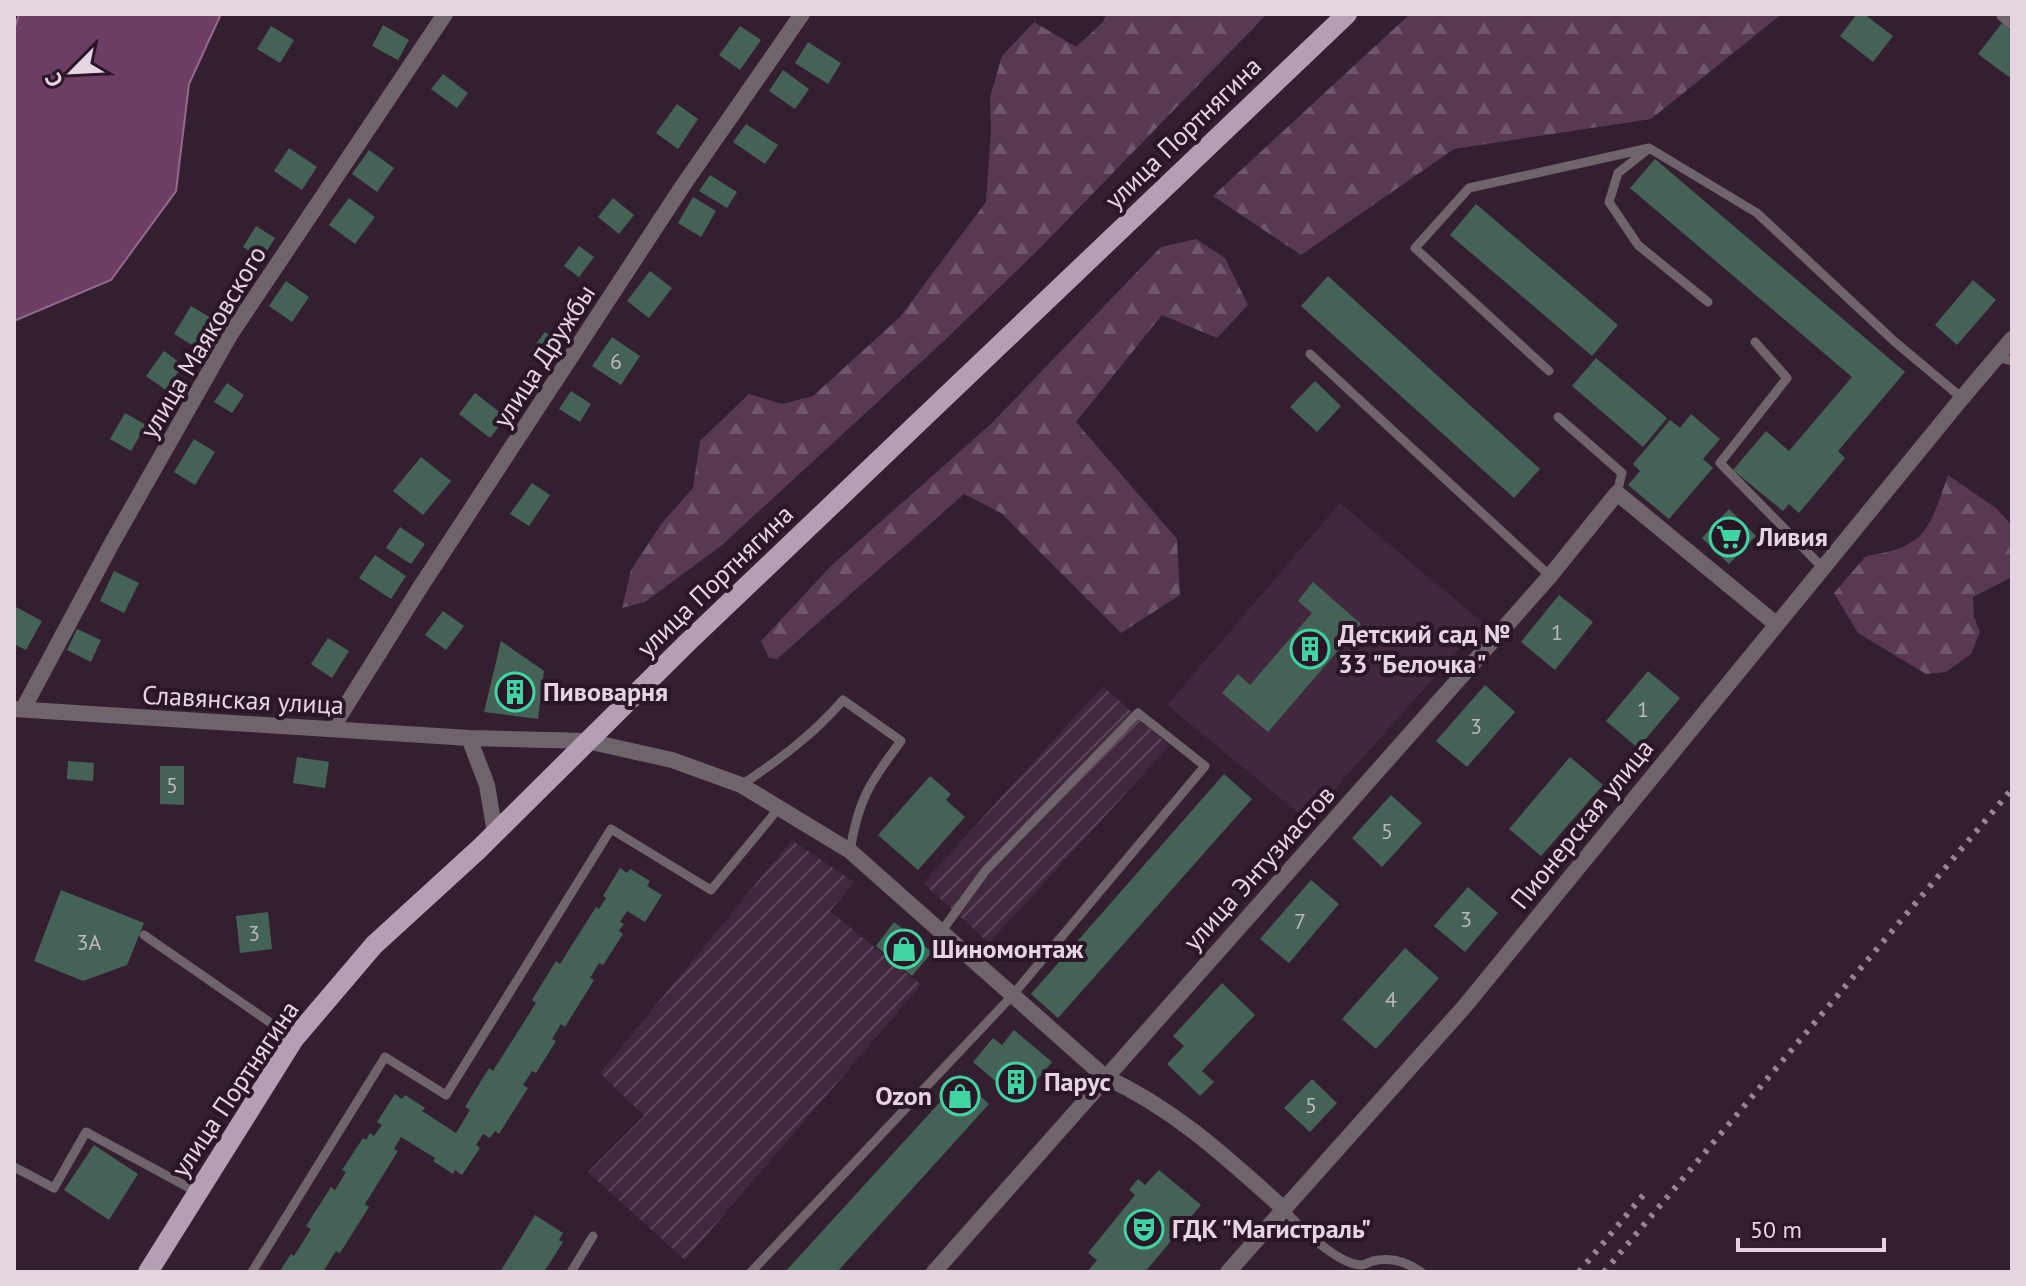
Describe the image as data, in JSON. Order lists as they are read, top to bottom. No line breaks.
{"streets":{"main road":["улица Портнягина"],"street":["улица Маяковского","улица Дружбы","Славянская улица","Пионерская улица","улица Энтузиастов"]},"crossings":[["улица Портнягина","Славянская улица"],["улица Маяковского","Славянская улица"],["улица Дружбы","Славянская улица"],["Славянская улица","Пионерская улица"],["Славянская улица","улица Энтузиастов"]],"places":{"supermarket":["Ливия"],"building":["Детский сад № 33 \"Белочка\"","Пивоварня","Парус"],"shop":["Шиномонтаж","Ozon"],"theatre":["ГДК \"Магистраль\""]},"house_numbers":["6","1","1","3","5","5","3","7","3","3А","4","5"],"scale_bar":"50 m","north":"bottom left"}
